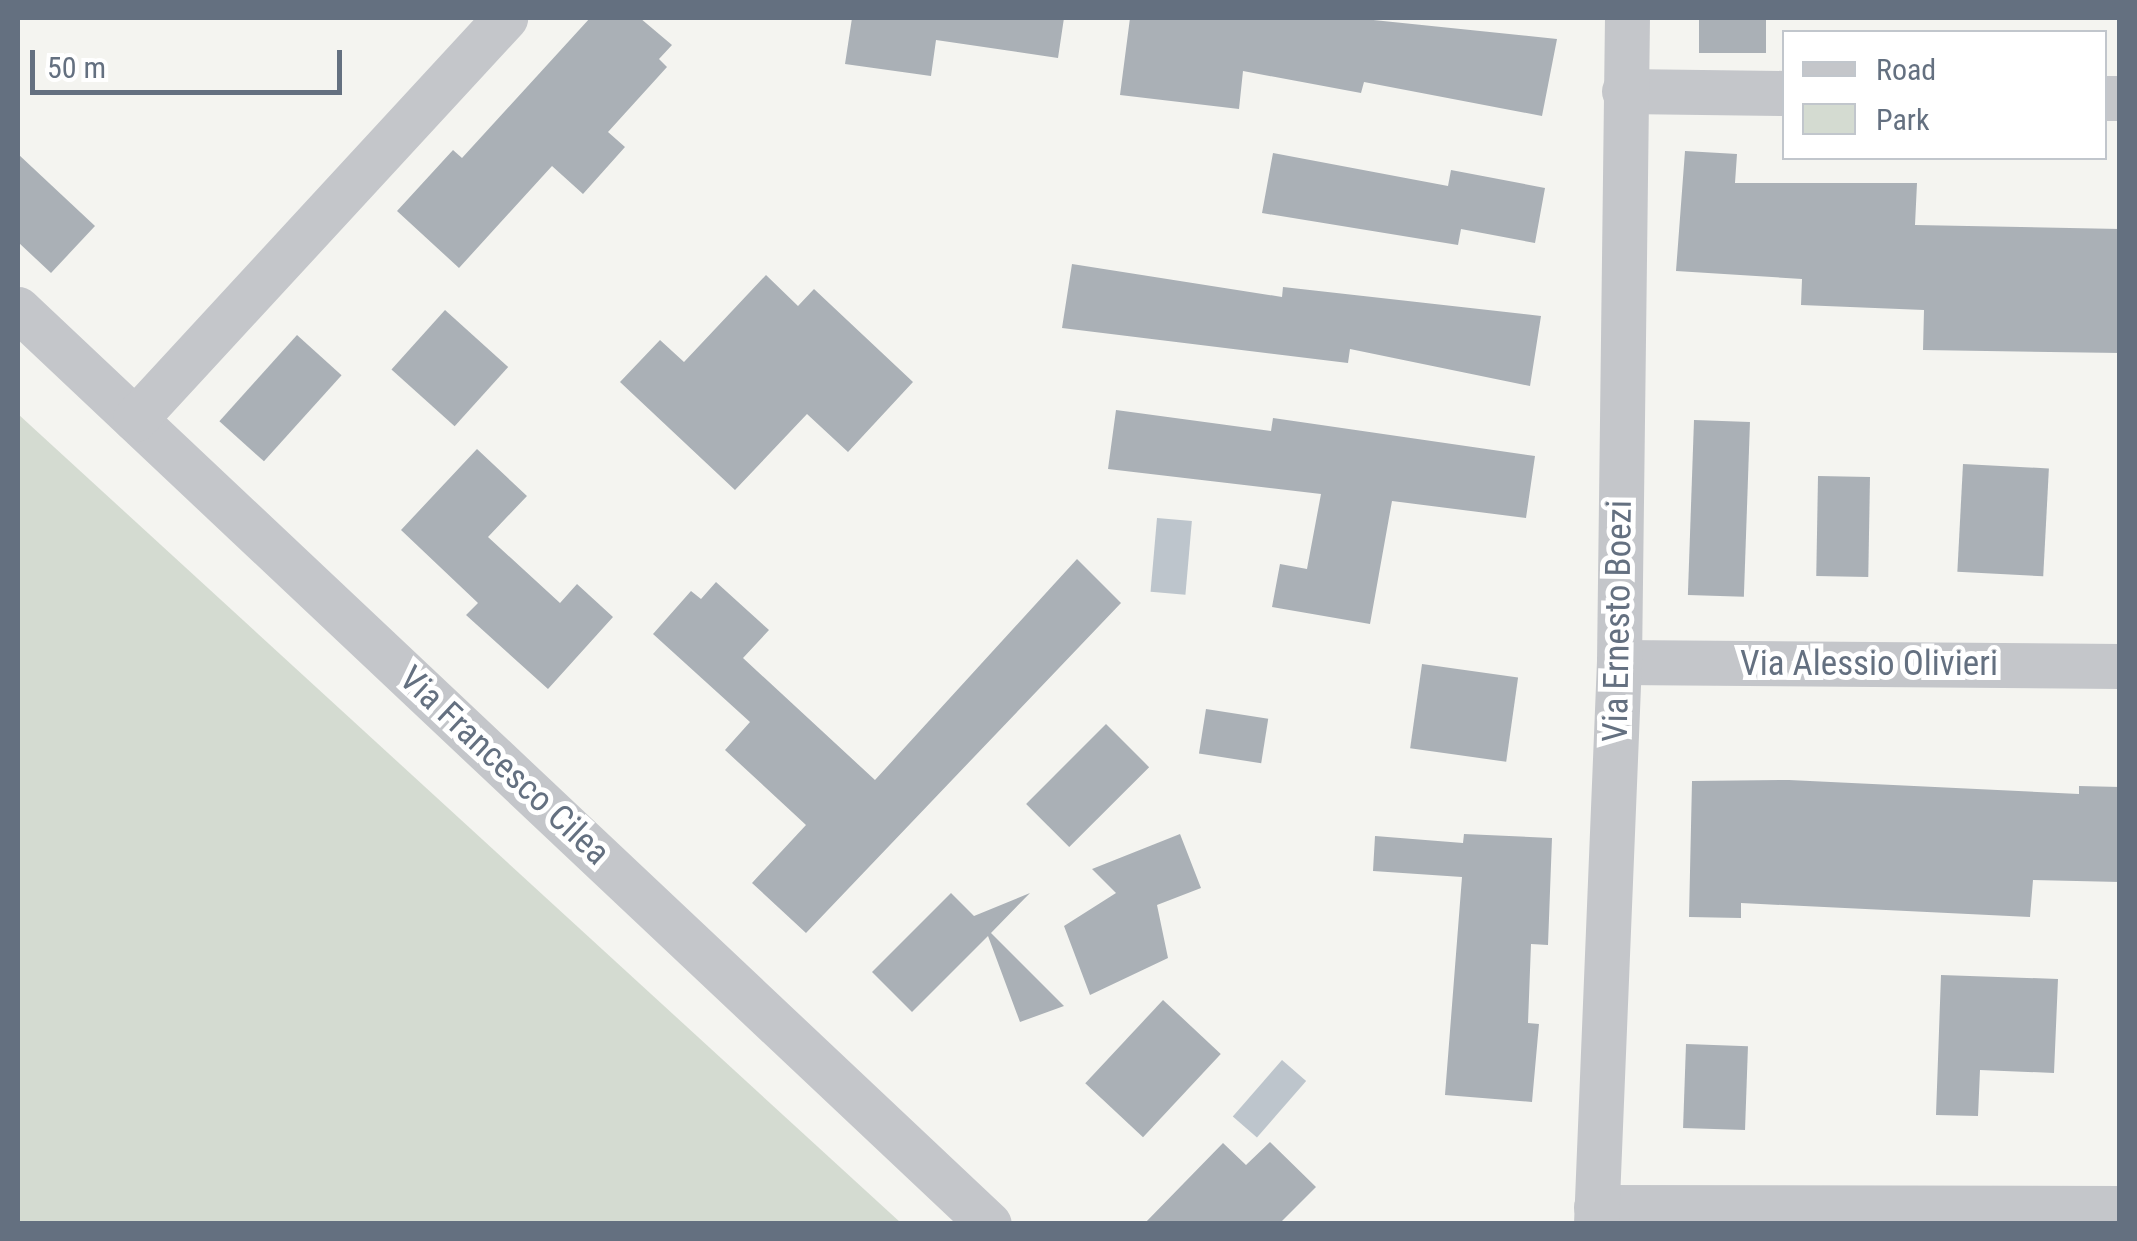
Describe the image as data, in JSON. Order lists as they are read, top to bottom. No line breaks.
{"streets":{"street":["Via Ernesto Boezi","Via Alessio Olivieri","Via Francesco Cilea"]},"crossings":[["Via Ernesto Boezi","Via Alessio Olivieri"]],"legend":["Road","Park"],"scale_bar":"50 m"}
